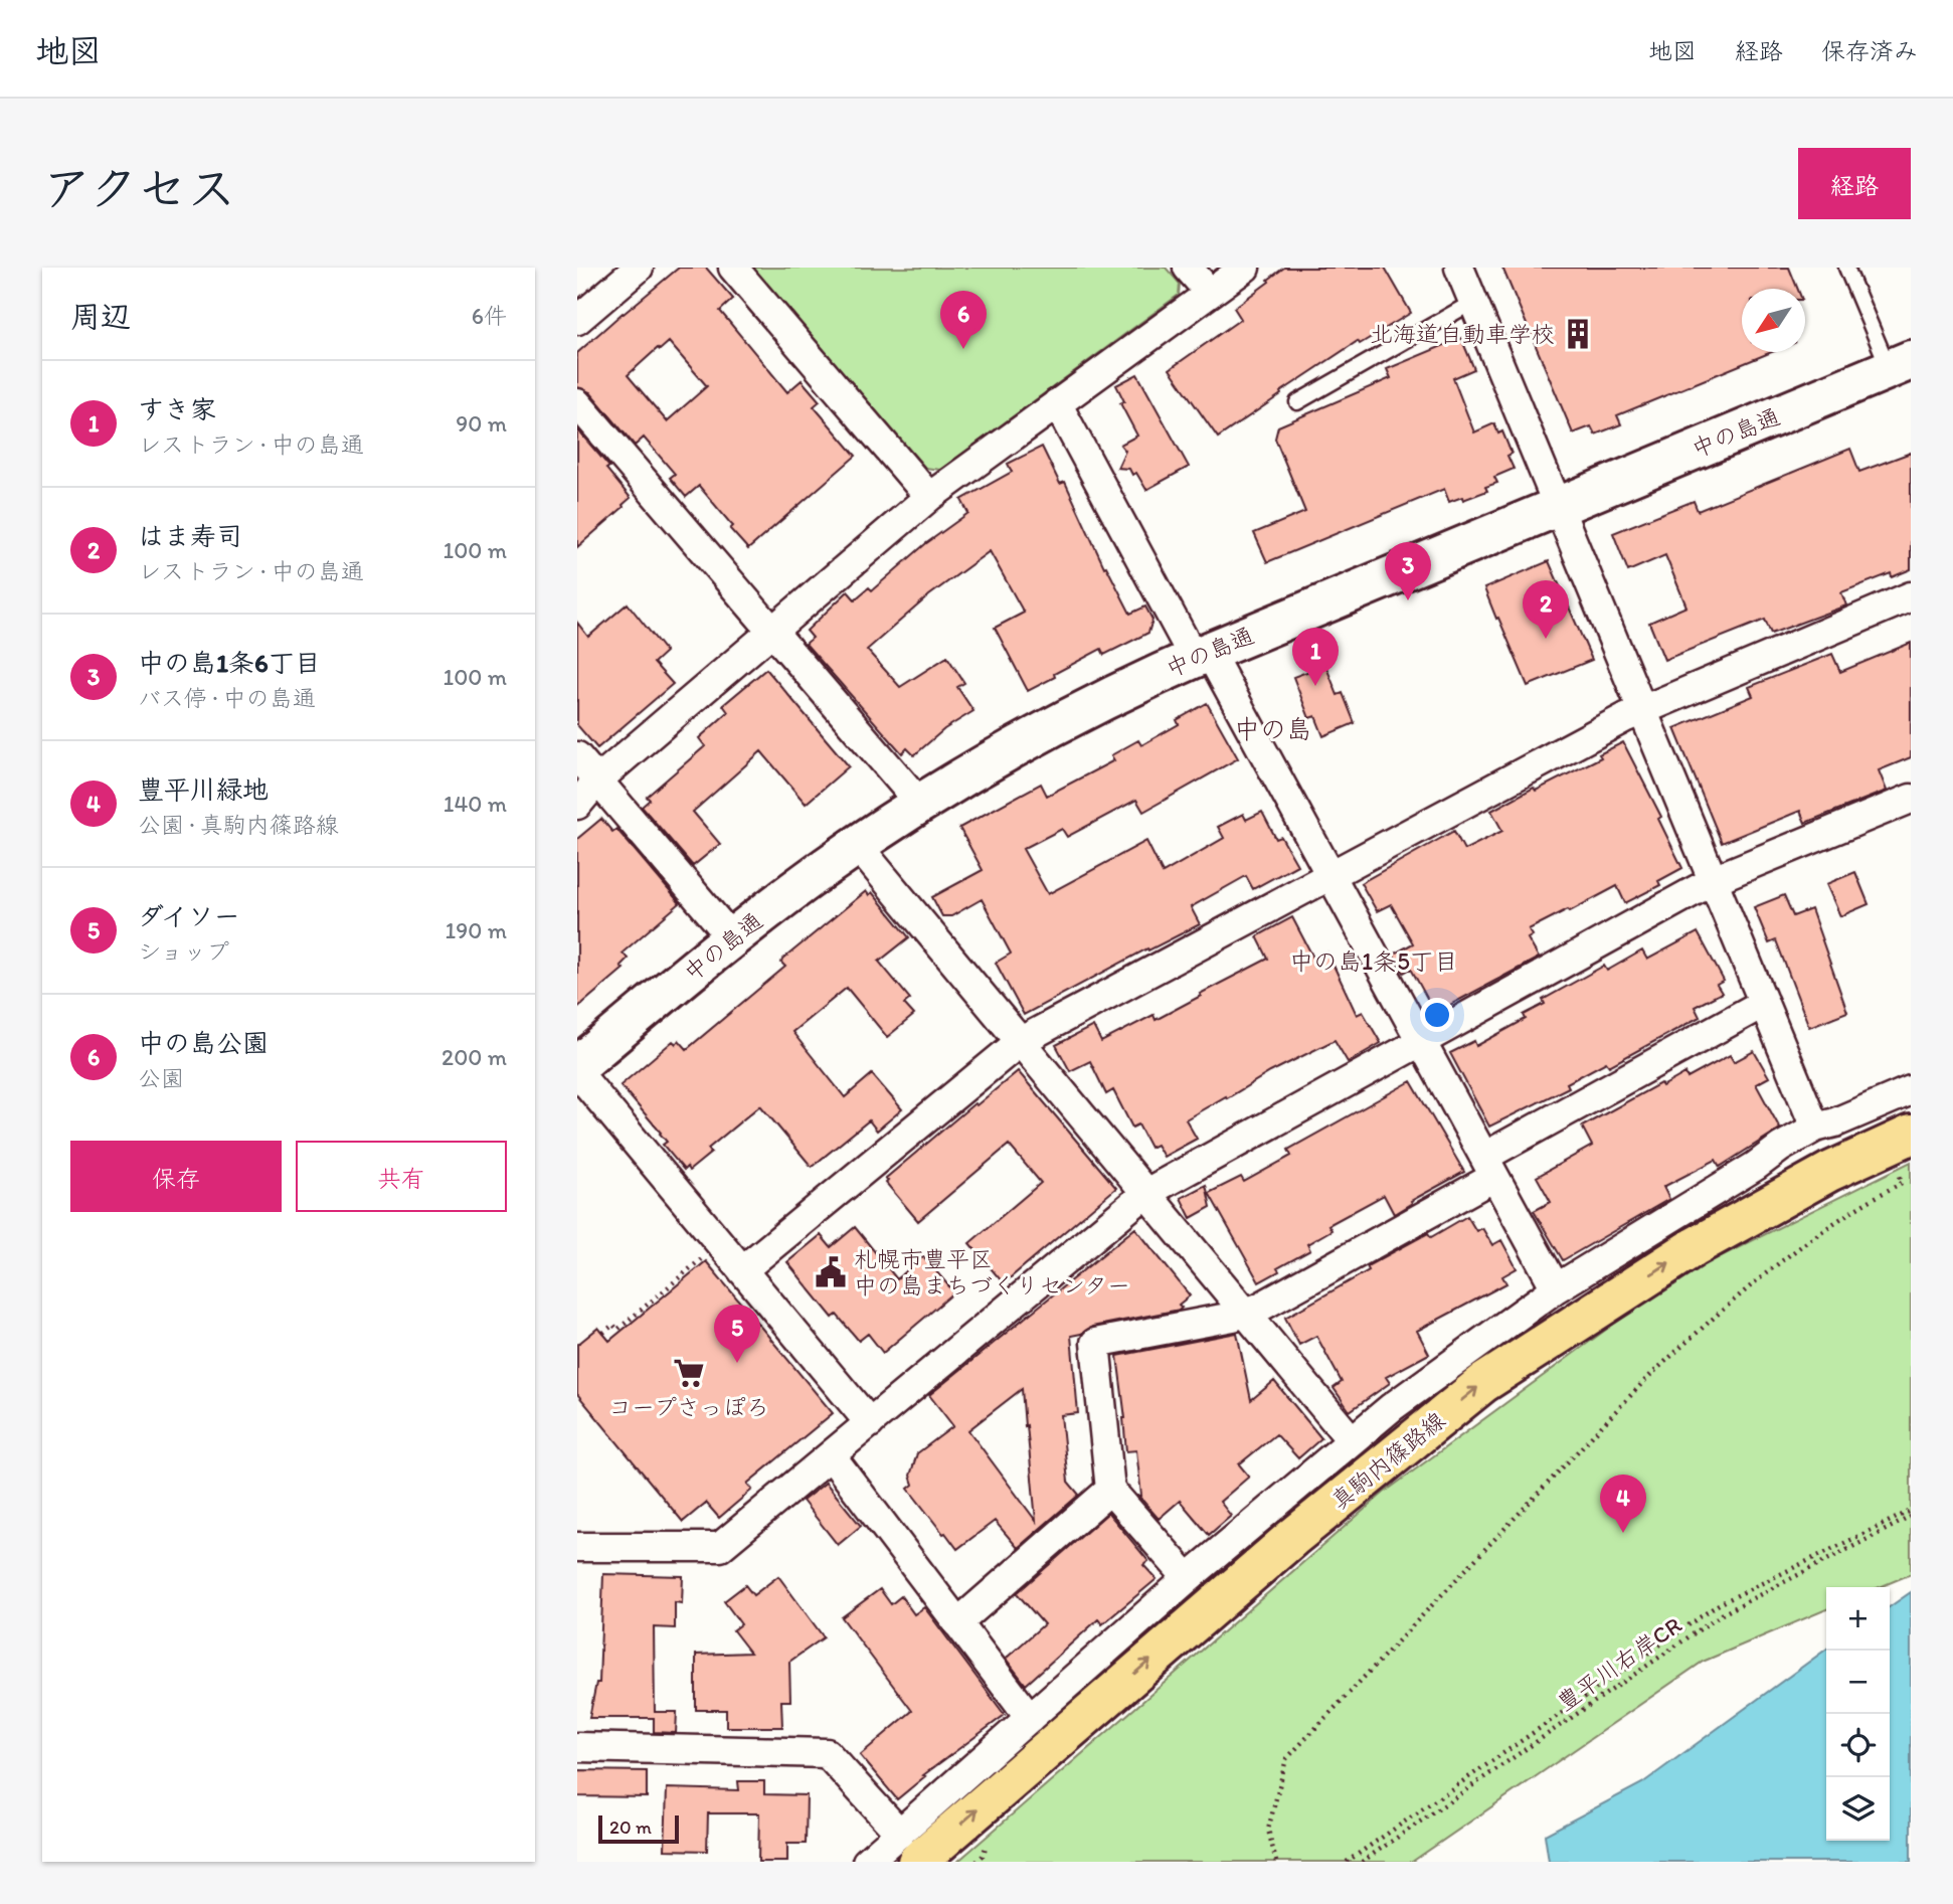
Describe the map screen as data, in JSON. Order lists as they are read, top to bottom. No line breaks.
{"streets":{"main road":["真駒内篠路線"],"street":["中の島通"],"path":["豊平川右岸CR"]},"one_way":["真駒内篠路線"],"districts":["中の島","中の島1条5丁目"],"places":{"building":["北海道自動車学校"],"public building":["札幌市豊平区 中の島まちづくりセンター"],"supermarket":["コープさっぽろ"]},"scale_bar":"20 m","north":"bottom left","page":{"header":"地図","nav":["地図","経路","保存済み"],"title":"アクセス","buttons":["経路",["保存","共有"]],"heading":["周辺","6件"],"pins":["6","3","2","1","5","4"],"list":[{"mark":"1","name":"すき家","note":"レストラン · 中の島通","value":"90 m"},{"mark":"2","name":"はま寿司","note":"レストラン · 中の島通","value":"100 m"},{"mark":"3","name":"中の島1条6丁目","note":"バス停 · 中の島通","value":"100 m"},{"mark":"4","name":"豊平川緑地","note":"公園 · 真駒内篠路線","value":"140 m"},{"mark":"5","name":"ダイソー","note":"ショップ","value":"190 m"},{"mark":"6","name":"中の島公園","note":"公園","value":"200 m"}],"map_buttons":["+","−"],"scale":"20 m"}}
